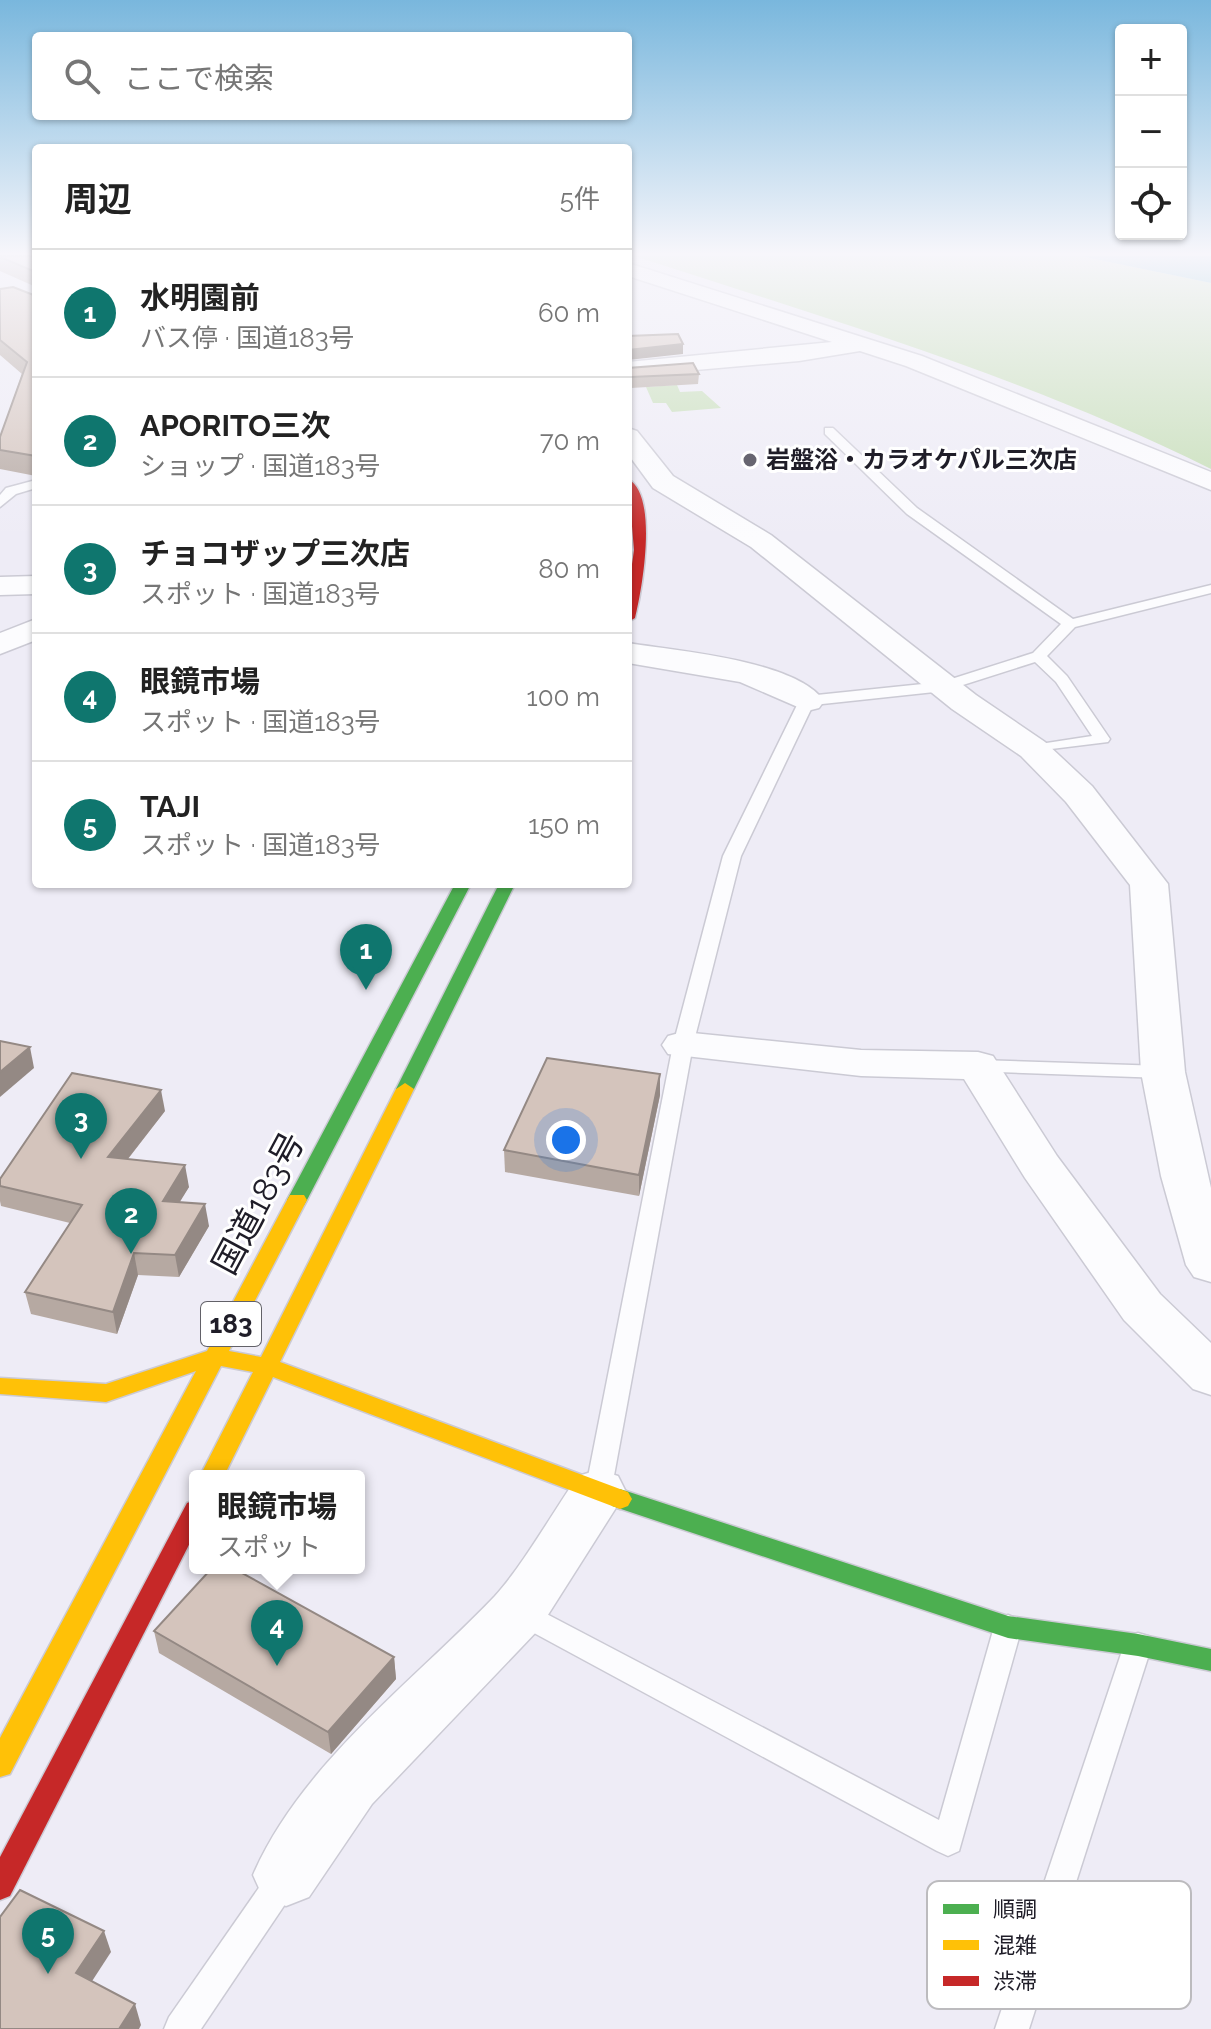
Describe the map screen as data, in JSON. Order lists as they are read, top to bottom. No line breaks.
{"streets":{"main road":["国道183号","183"]},"places":["岩盤浴・カラオケパル三次店"],"legend":["順調","混雑","渋滞"],"page":{"map_buttons":["+","−"],"search":"ここで検索","heading":["周辺","5件"],"list":[{"mark":"1","name":"水明園前","note":"バス停 · 国道183号","value":"60 m"},{"mark":"2","name":"APORITO三次","note":"ショップ · 国道183号","value":"70 m"},{"mark":"3","name":"チョコザップ三次店","note":"スポット · 国道183号","value":"80 m"},{"mark":"4","name":"眼鏡市場","note":"スポット · 国道183号","value":"100 m"},{"mark":"5","name":"TAJI","note":"スポット · 国道183号","value":"150 m"}],"pins":["1","3","2","4","5"],"popup":["眼鏡市場","スポット"]}}
